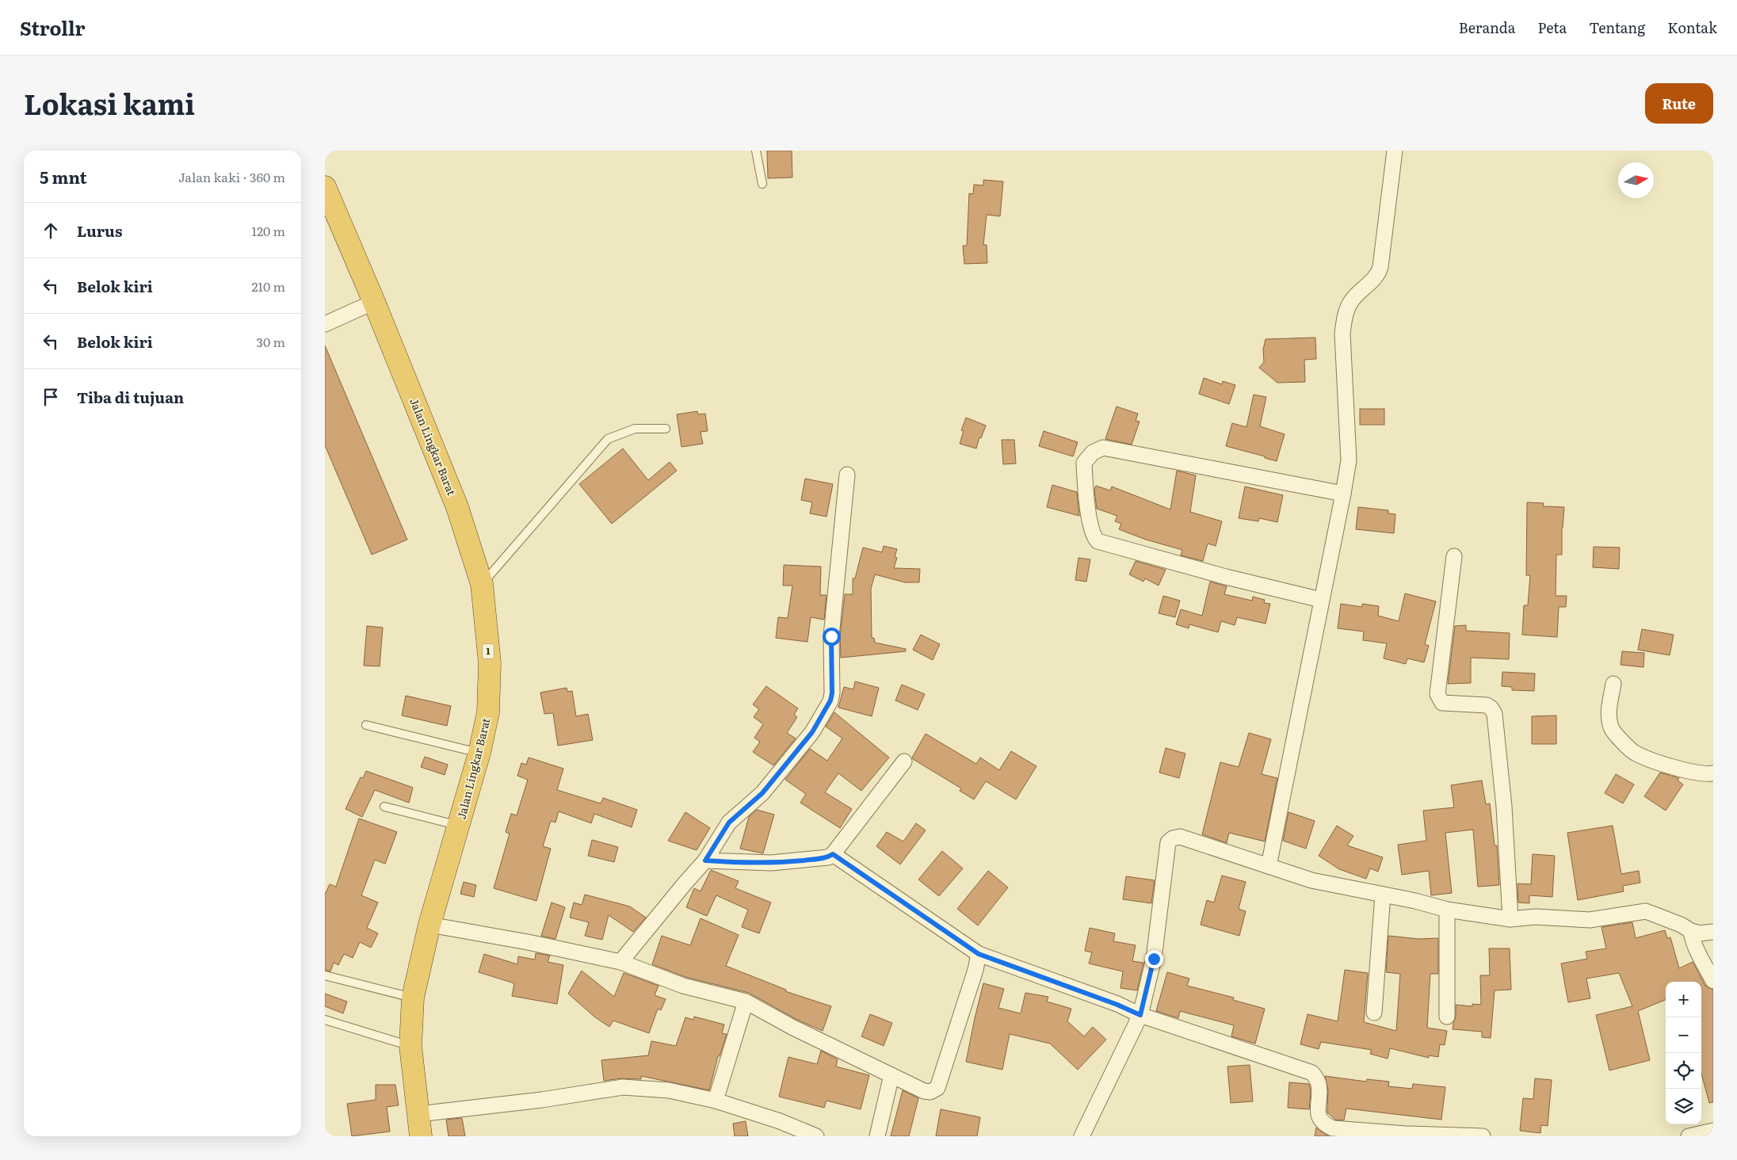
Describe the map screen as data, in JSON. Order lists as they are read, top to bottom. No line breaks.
{"streets":{"highway":["Jalan Lingkar Barat","1"]},"north":"right","page":{"header":"Strollr","nav":["Beranda","Peta","Tentang","Kontak"],"title":"Lokasi kami","buttons":"Rute","heading":["5 mnt","Jalan kaki · 360 m"],"list":[["Lurus","120 m"],["Belok kiri","210 m"],["Belok kiri","30 m"],"Tiba di tujuan"],"map_buttons":["+","−"]}}
